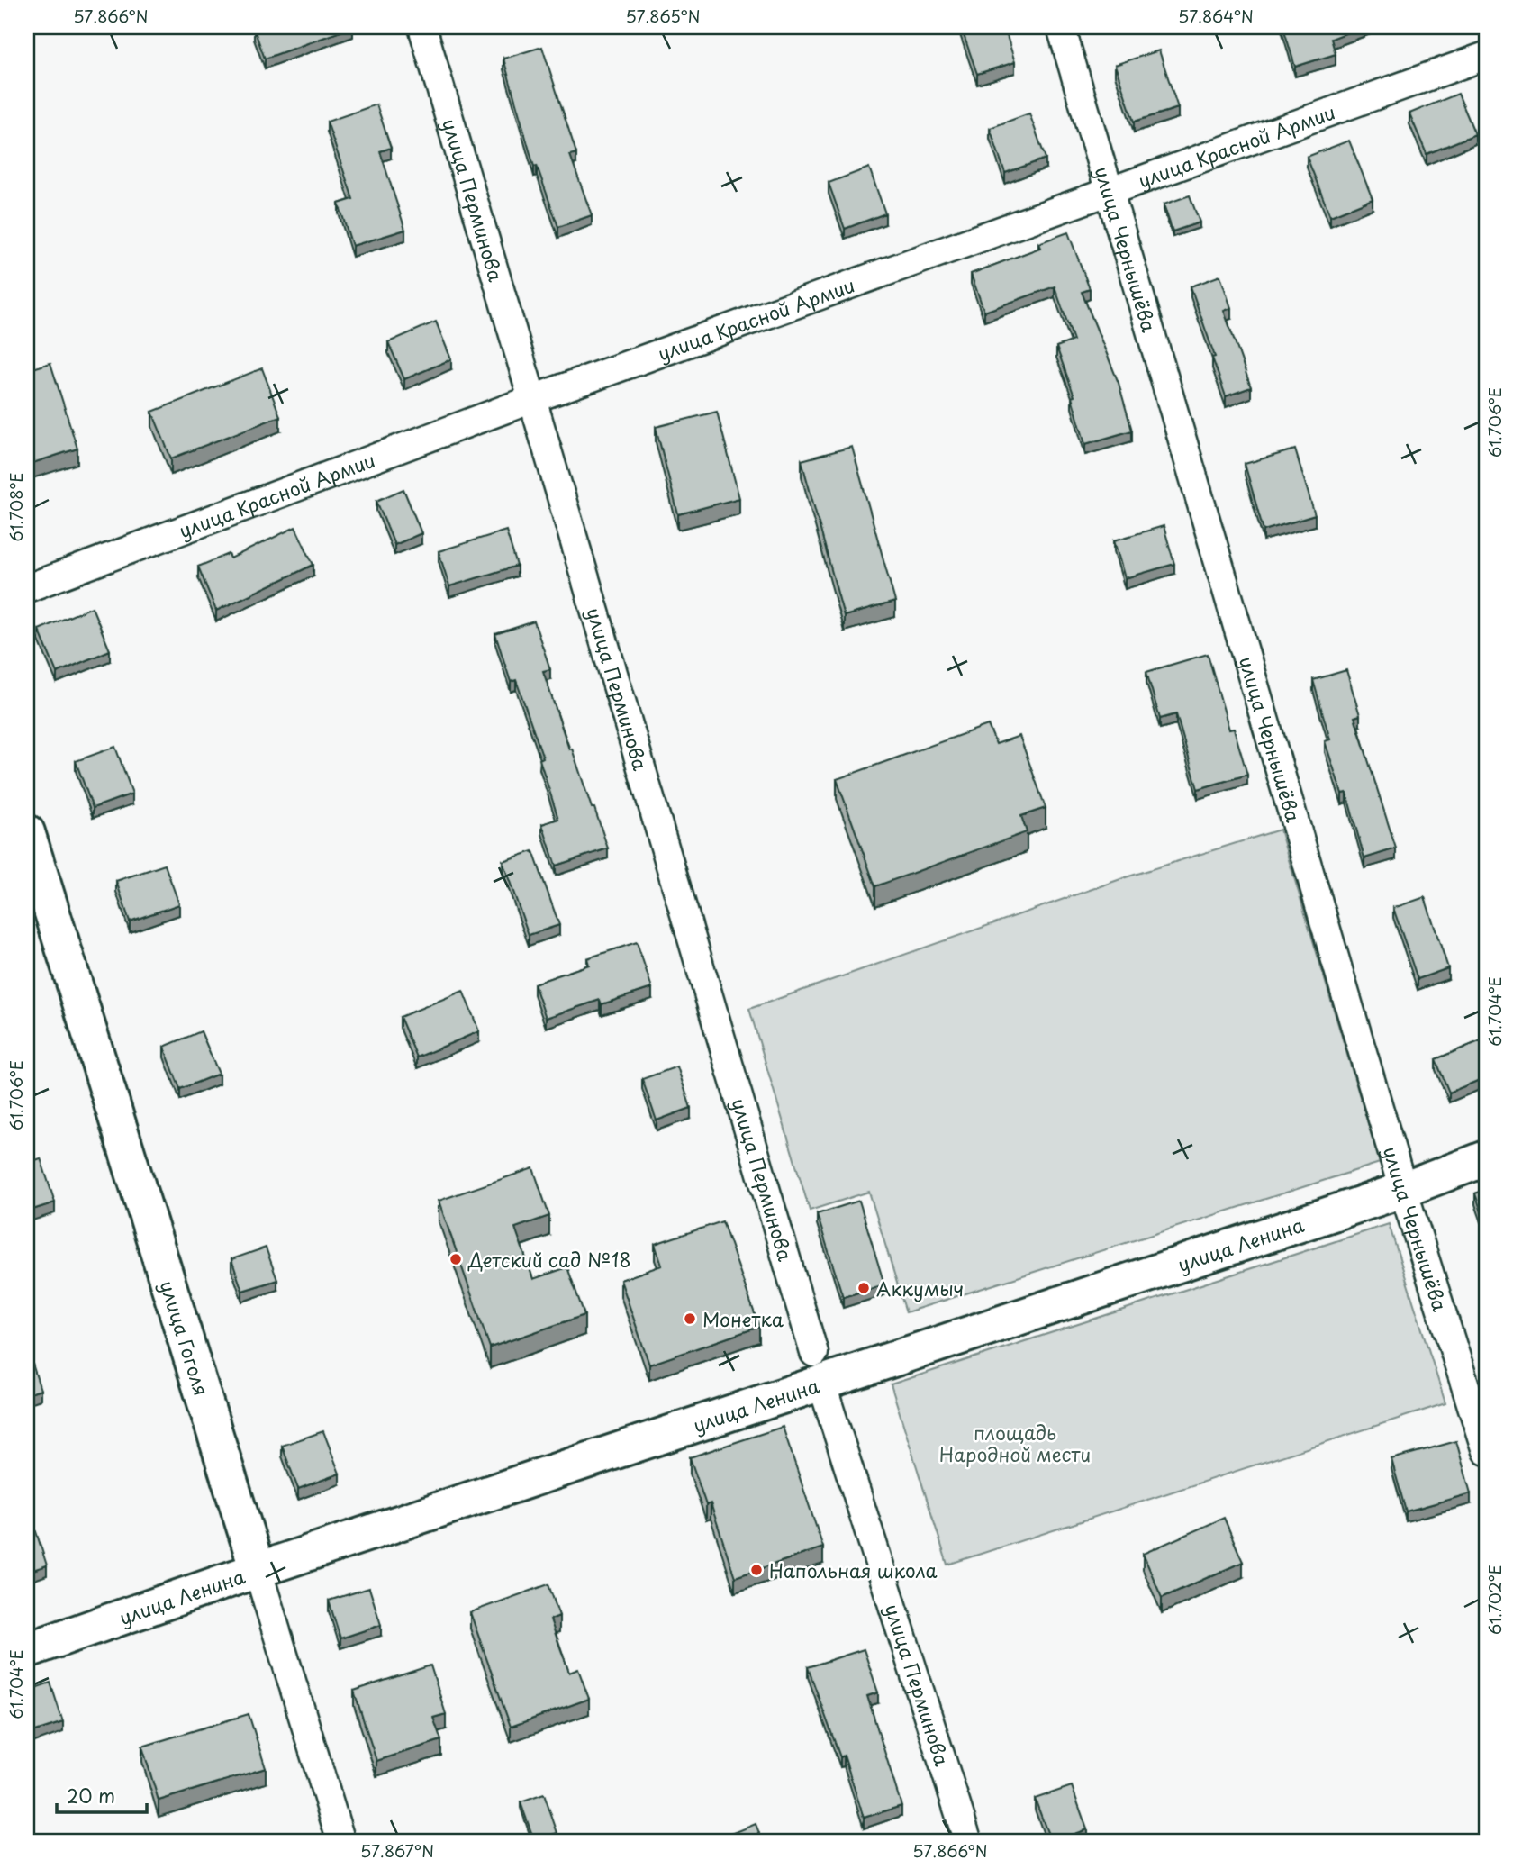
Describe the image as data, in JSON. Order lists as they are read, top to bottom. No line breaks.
{"streets":{"street":["улица Красной Армии","улица Перминова","улица Чернышёва","улица Ленина","улица Гоголя"]},"crossings":[["улица Красной Армии","улица Перминова"],["улица Красной Армии","улица Чернышёва"],["улица Перминова","улица Ленина"],["улица Чернышёва","улица Ленина"],["улица Ленина","улица Гоголя"]],"parks":["площадь Народной мести"],"places":["Детский сад №18","Аккумыч","Монетка","Напольная школа"],"scale_bar":"20 m","coordinates":["57.866°N","57.865°N","57.864°N","61.706°E","61.708°E","61.704°E","61.702°E","57.867°N"]}
